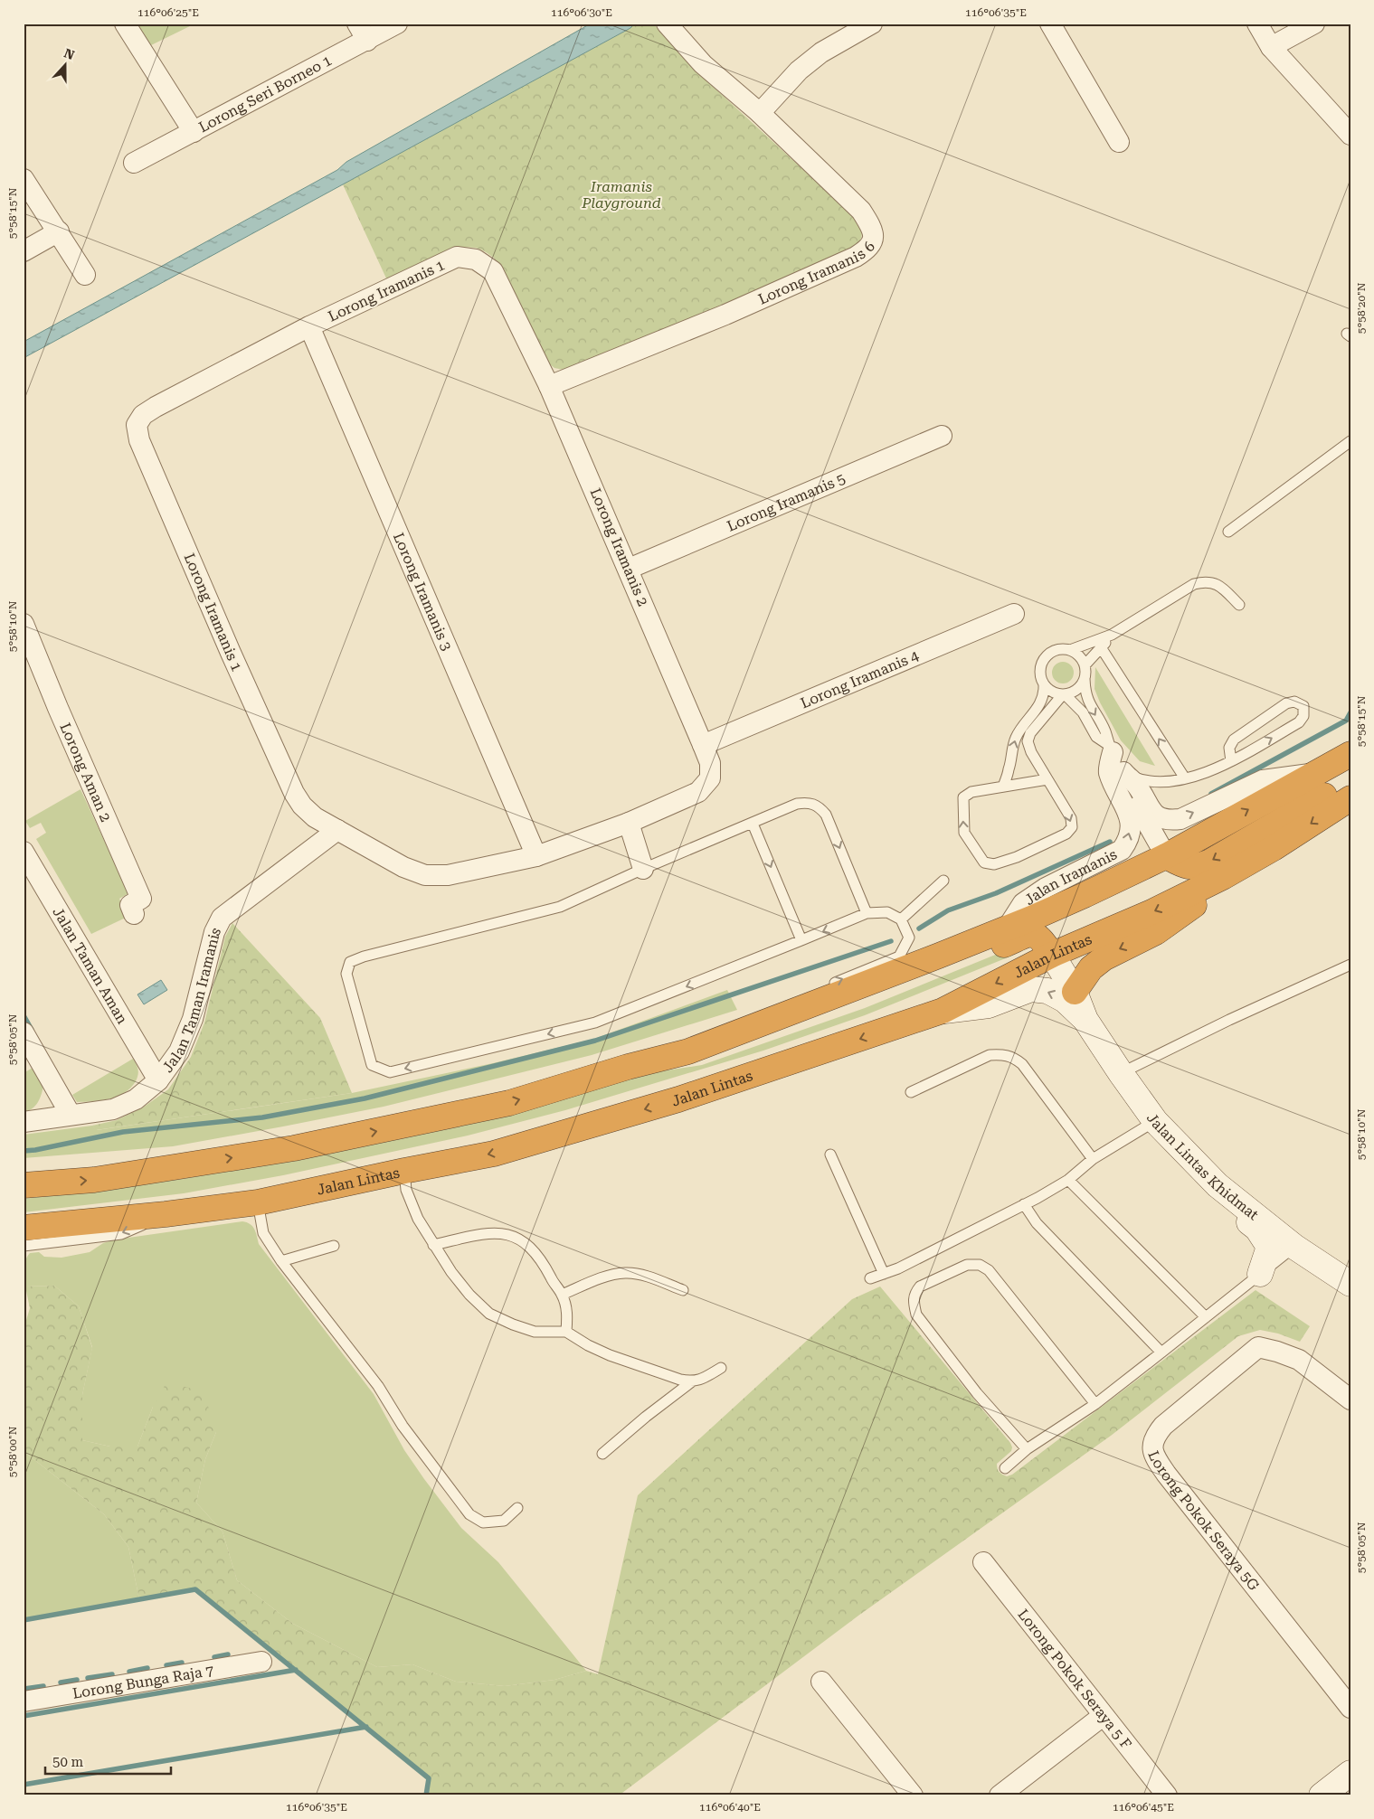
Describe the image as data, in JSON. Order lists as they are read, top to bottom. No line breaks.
{"streets":{"highway":["Jalan Lintas"],"street":["Lorong Seri Borneo 1","Lorong Iramanis 6","Lorong Iramanis 1","Lorong Iramanis 5","Lorong Iramanis 2","Lorong Iramanis 3","Lorong Iramanis 4","Lorong Aman 2","Jalan Iramanis","Jalan Taman Aman","Jalan Taman Iramanis","Jalan Lintas Khidmat","Lorong Pokok Seraya 5G","Lorong Pokok Seraya 5 F","Lorong Bunga Raja 7"]},"crossings":[["Lorong Iramanis 6","Lorong Iramanis 2"],["Lorong Iramanis 1","Lorong Iramanis 2"],["Lorong Iramanis 1","Lorong Iramanis 3"],["Lorong Iramanis 1","Jalan Taman Iramanis"],["Lorong Iramanis 5","Lorong Iramanis 2"],["Lorong Iramanis 2","Lorong Iramanis 4"],["Jalan Taman Aman","Jalan Taman Iramanis"]],"one_way":["Jalan Iramanis"],"parks":["Iramanis Playground"],"scale_bar":"50 m","north":"top","coordinates":["116°06'25\"E","116°06'30\"E","116°06'35\"E","5°58'15\"N","5°58'20\"N","5°58'10\"N","5°58'05\"N","5°58'00\"N","116°06'40\"E","116°06'45\"E"]}
